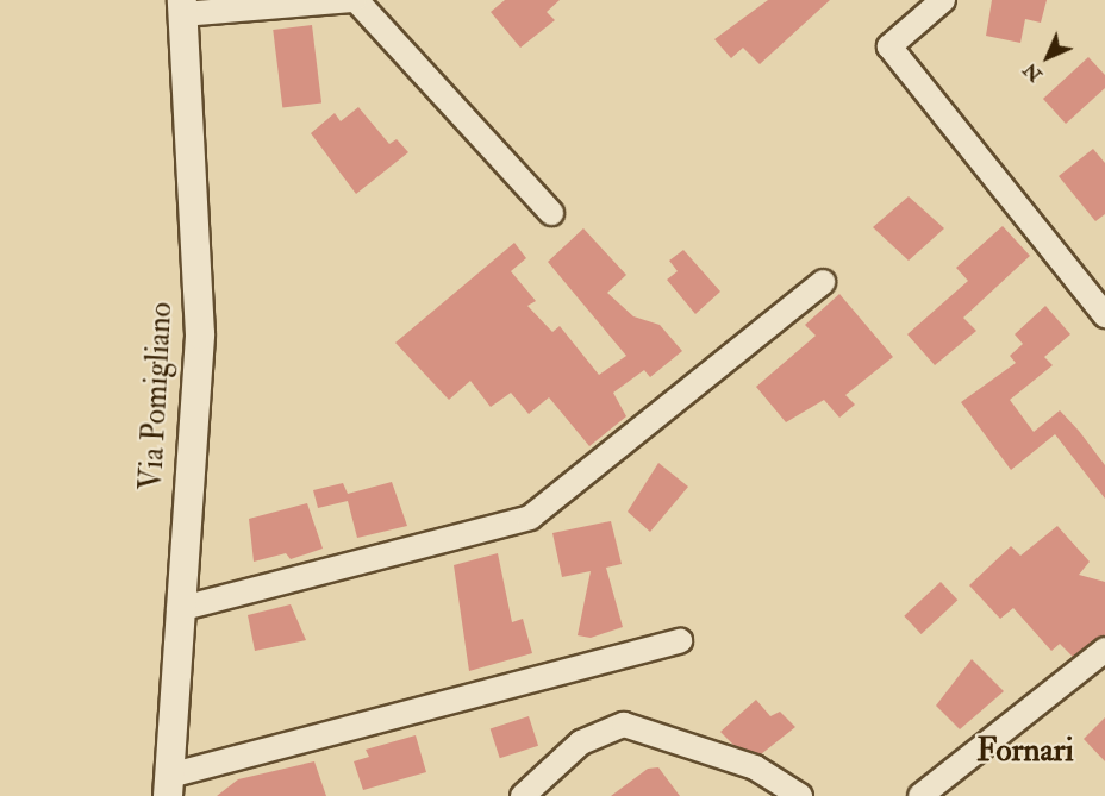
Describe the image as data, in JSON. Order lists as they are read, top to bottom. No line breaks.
{"streets":{"street":["Via Pomigliano"]},"districts":["Fornari"],"north":"bottom left"}
